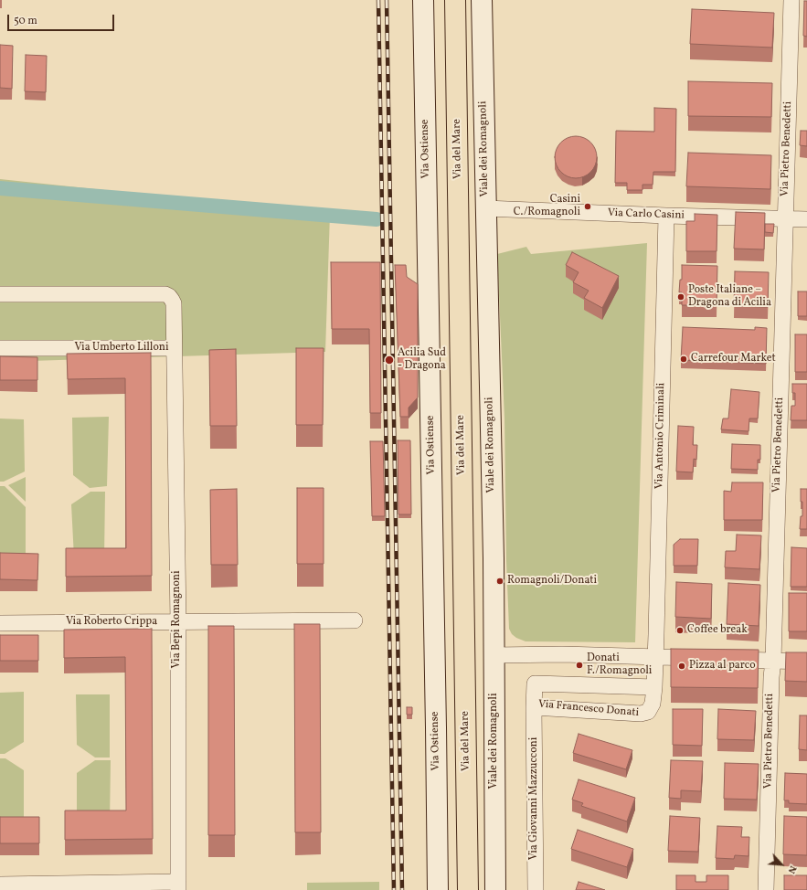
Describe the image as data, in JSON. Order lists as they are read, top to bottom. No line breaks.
{"streets":{"main road":["Via Ostiense","Via del Mare","Viale dei Romagnoli"],"street":["Via Pietro Benedetti","Via Carlo Casini","Via Umberto Lilloni","Via Antonio Criminali","Via Bepi Romagnoni","Via Roberto Crippa","Via Francesco Donati","Via Giovanni Mazzucconi"]},"crossings":[["Viale dei Romagnoli","Via Carlo Casini"],["Via Pietro Benedetti","Via Carlo Casini"],["Via Carlo Casini","Via Antonio Criminali"],["Via Umberto Lilloni","Via Bepi Romagnoni"],["Via Antonio Criminali","Via Francesco Donati"],["Via Bepi Romagnoni","Via Roberto Crippa"],["Via Francesco Donati","Via Giovanni Mazzucconi"]],"places":["Casini C./Romagnoli","Poste Italiane – Dragona di Acilia","Carrefour Market","Acilia Sud - Dragona","Romagnoli/Donati","Coffee break","Donati F./Romagnoli","Pizza al parco"],"scale_bar":"50 m","north":"bottom right"}
